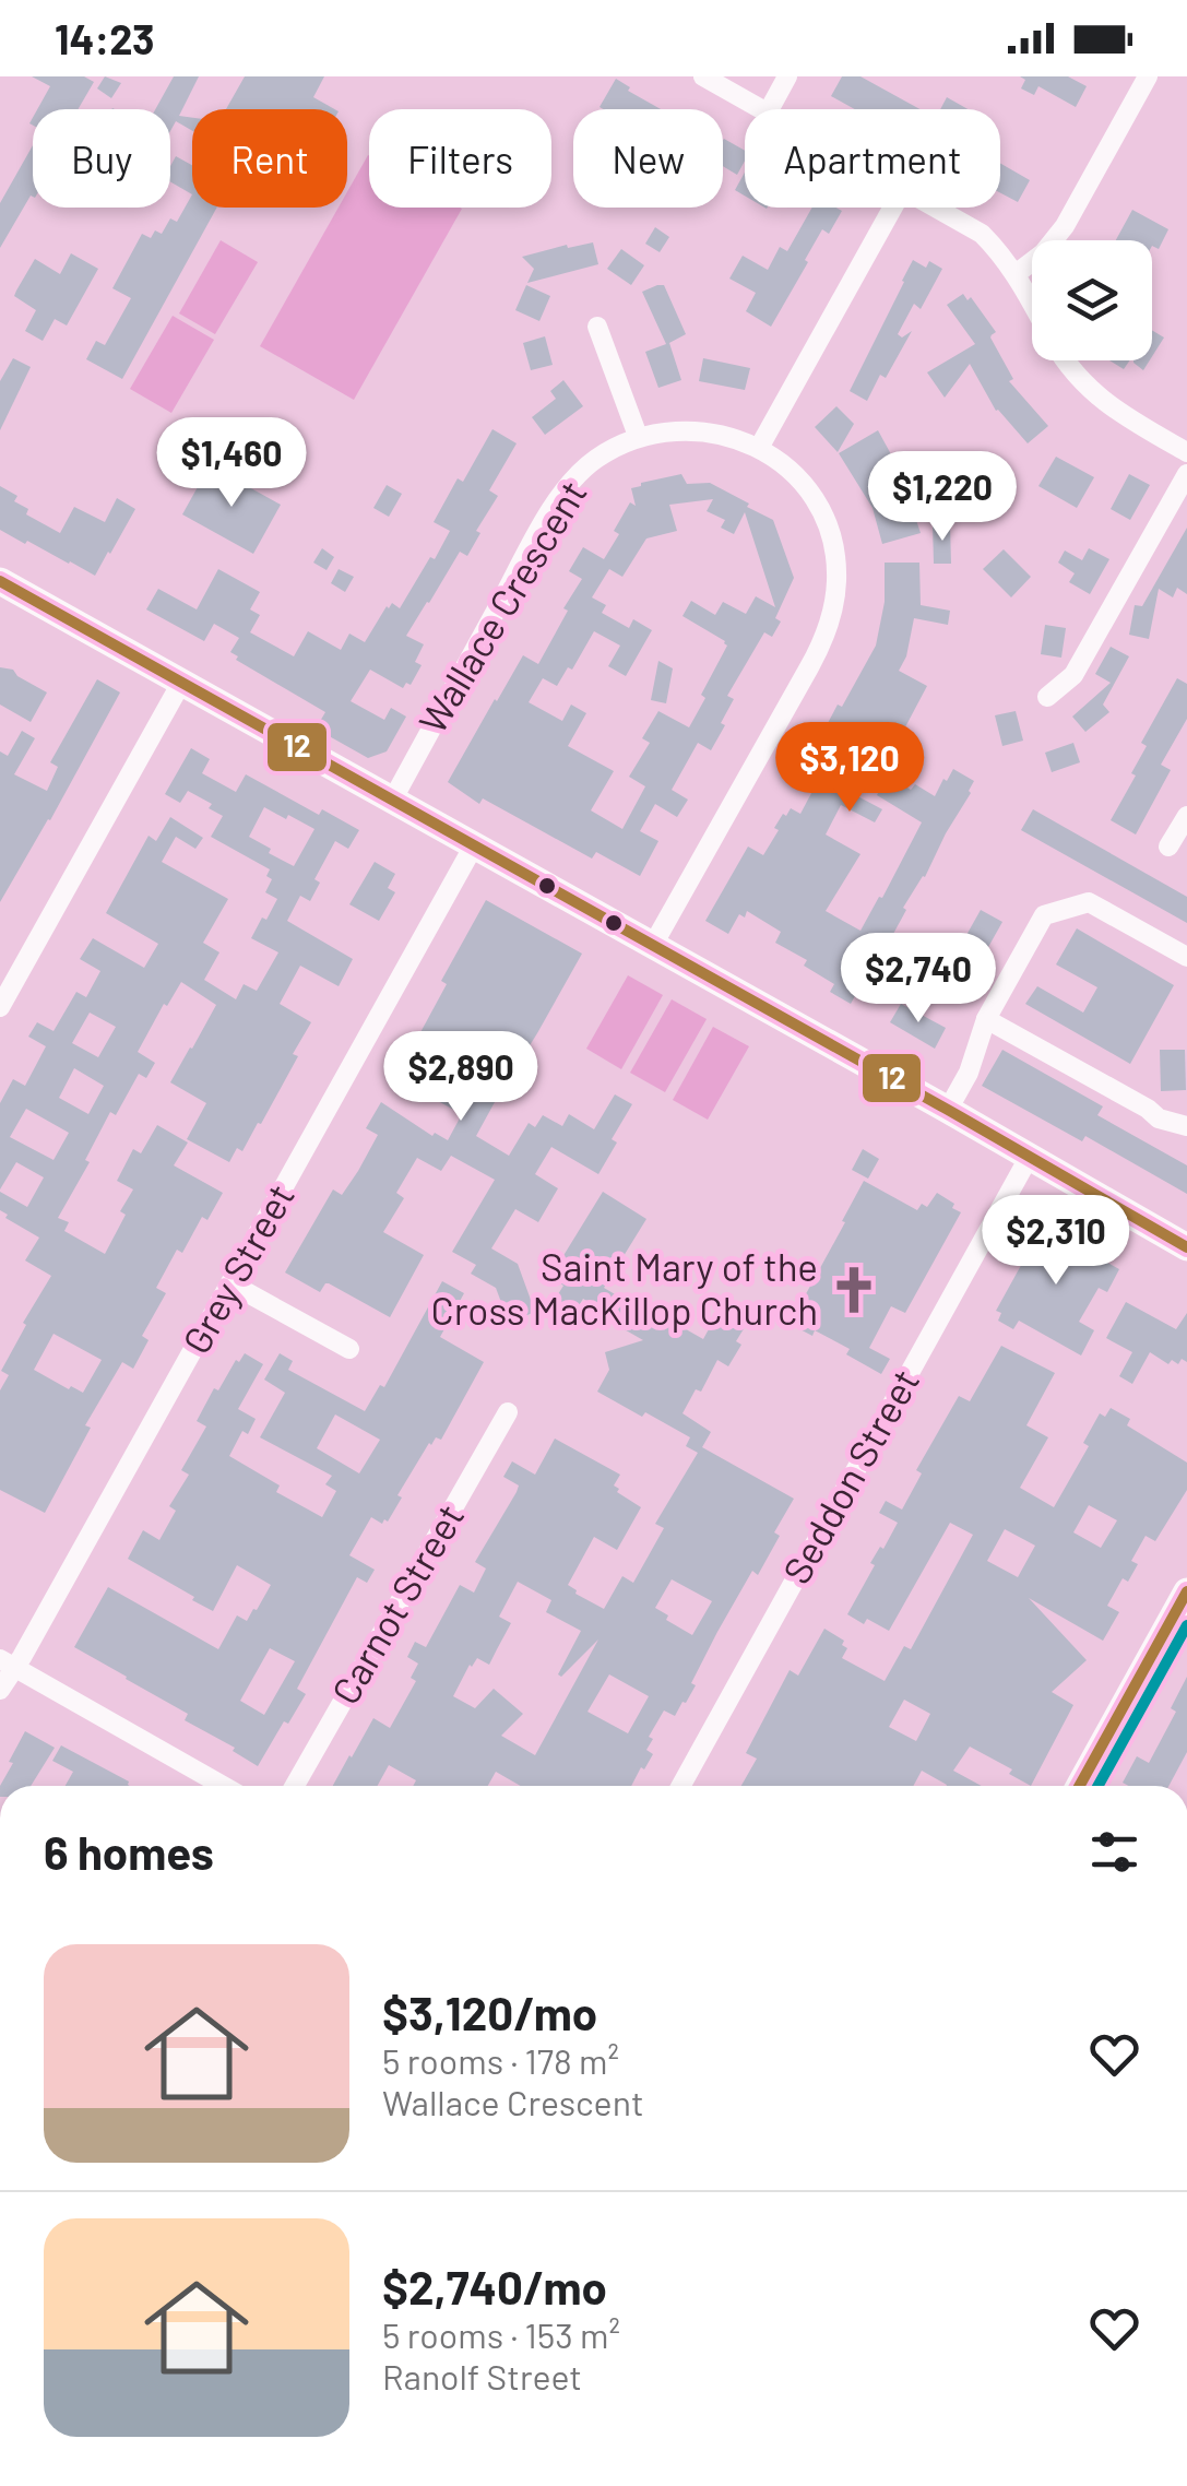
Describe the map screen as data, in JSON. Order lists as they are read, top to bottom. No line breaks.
{"streets":{"street":["Wallace Crescent","Grey Street","Seddon Street","Carnot Street"]},"places":{"church":["Saint Mary of the Cross MacKillop Church"]},"lines":["transit line 12"],"page":{"status":"14:23","chip":["Buy","Rent","Filters","New","Apartment"],"price":["$1,460","$1,220","$3,120","$2,740","$2,890","$2,310"],"heading":"6 homes","list":[{"name":"$3,120/mo","note":"5 rooms · 178 m² · Wallace Crescent"},{"name":"$2,740/mo","note":"5 rooms · 153 m² · Ranolf Street"}]}}
